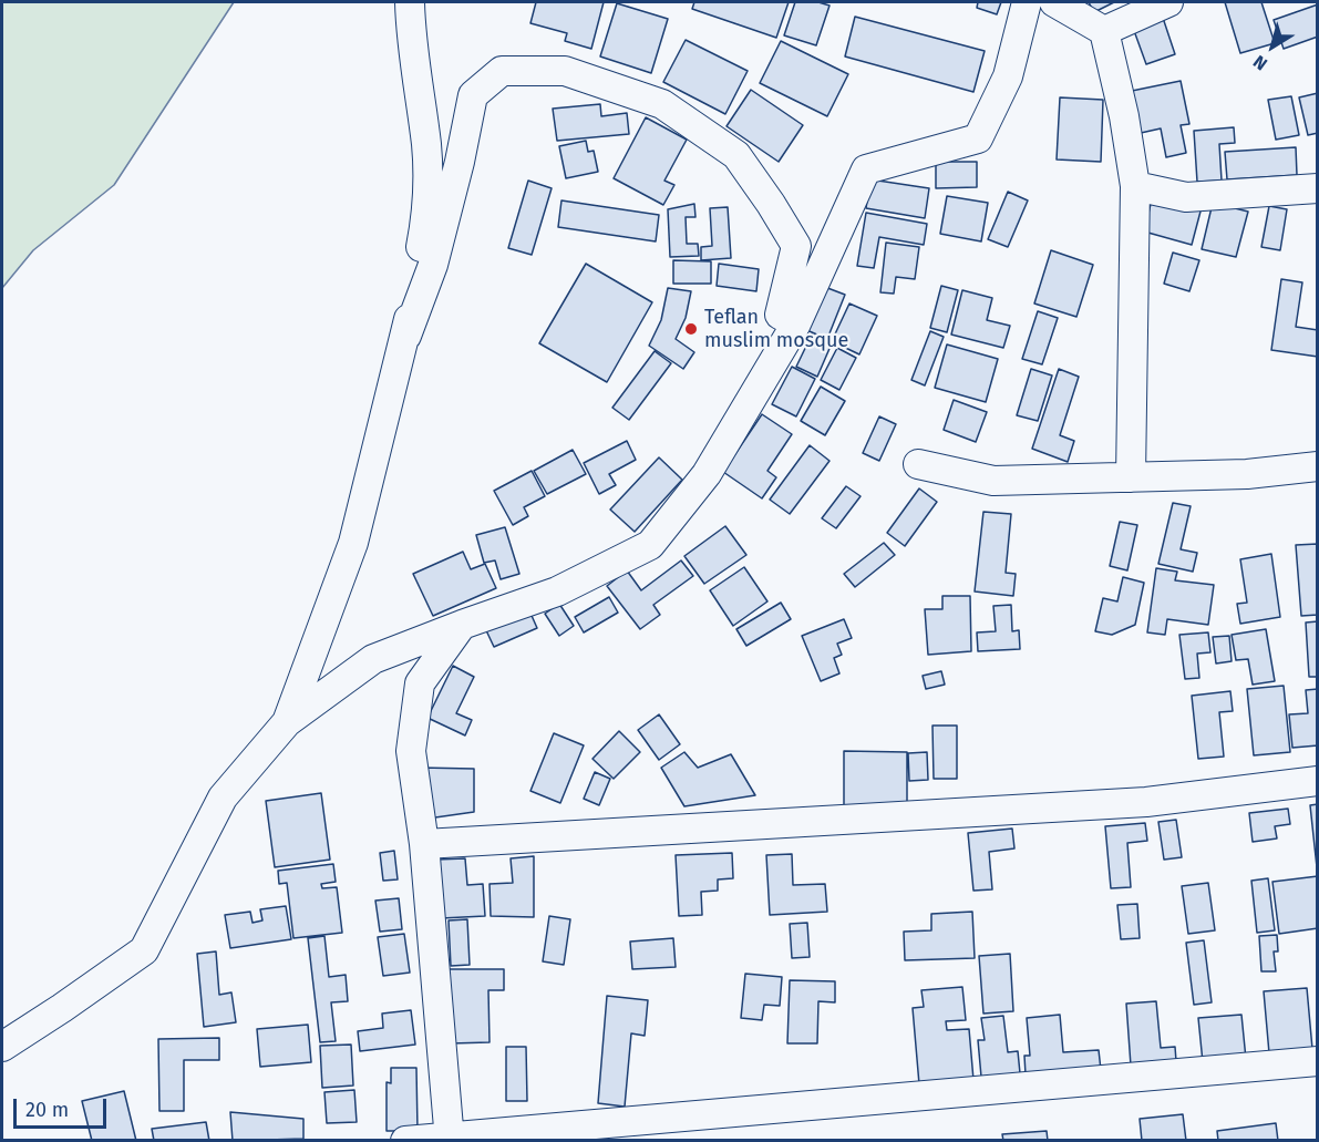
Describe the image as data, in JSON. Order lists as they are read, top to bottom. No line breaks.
{"places":["Teflan muslim mosque"],"scale_bar":"20 m","north":"bottom left"}
